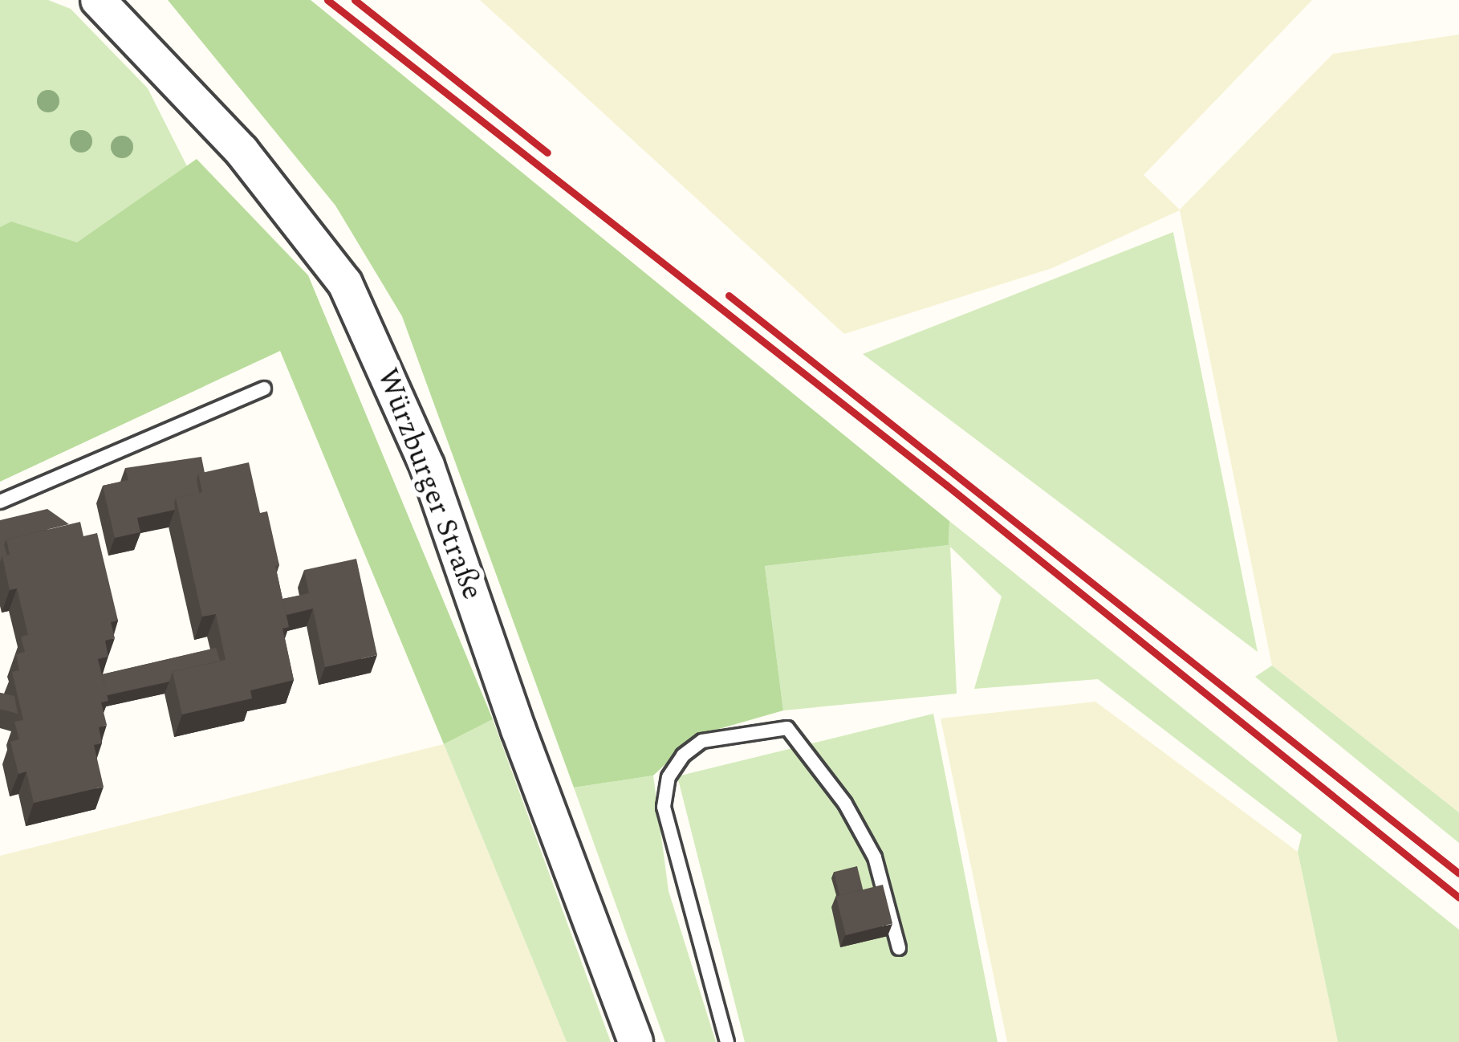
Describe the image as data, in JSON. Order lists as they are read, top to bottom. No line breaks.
{"streets":{"street":["Würzburger Straße"]}}
